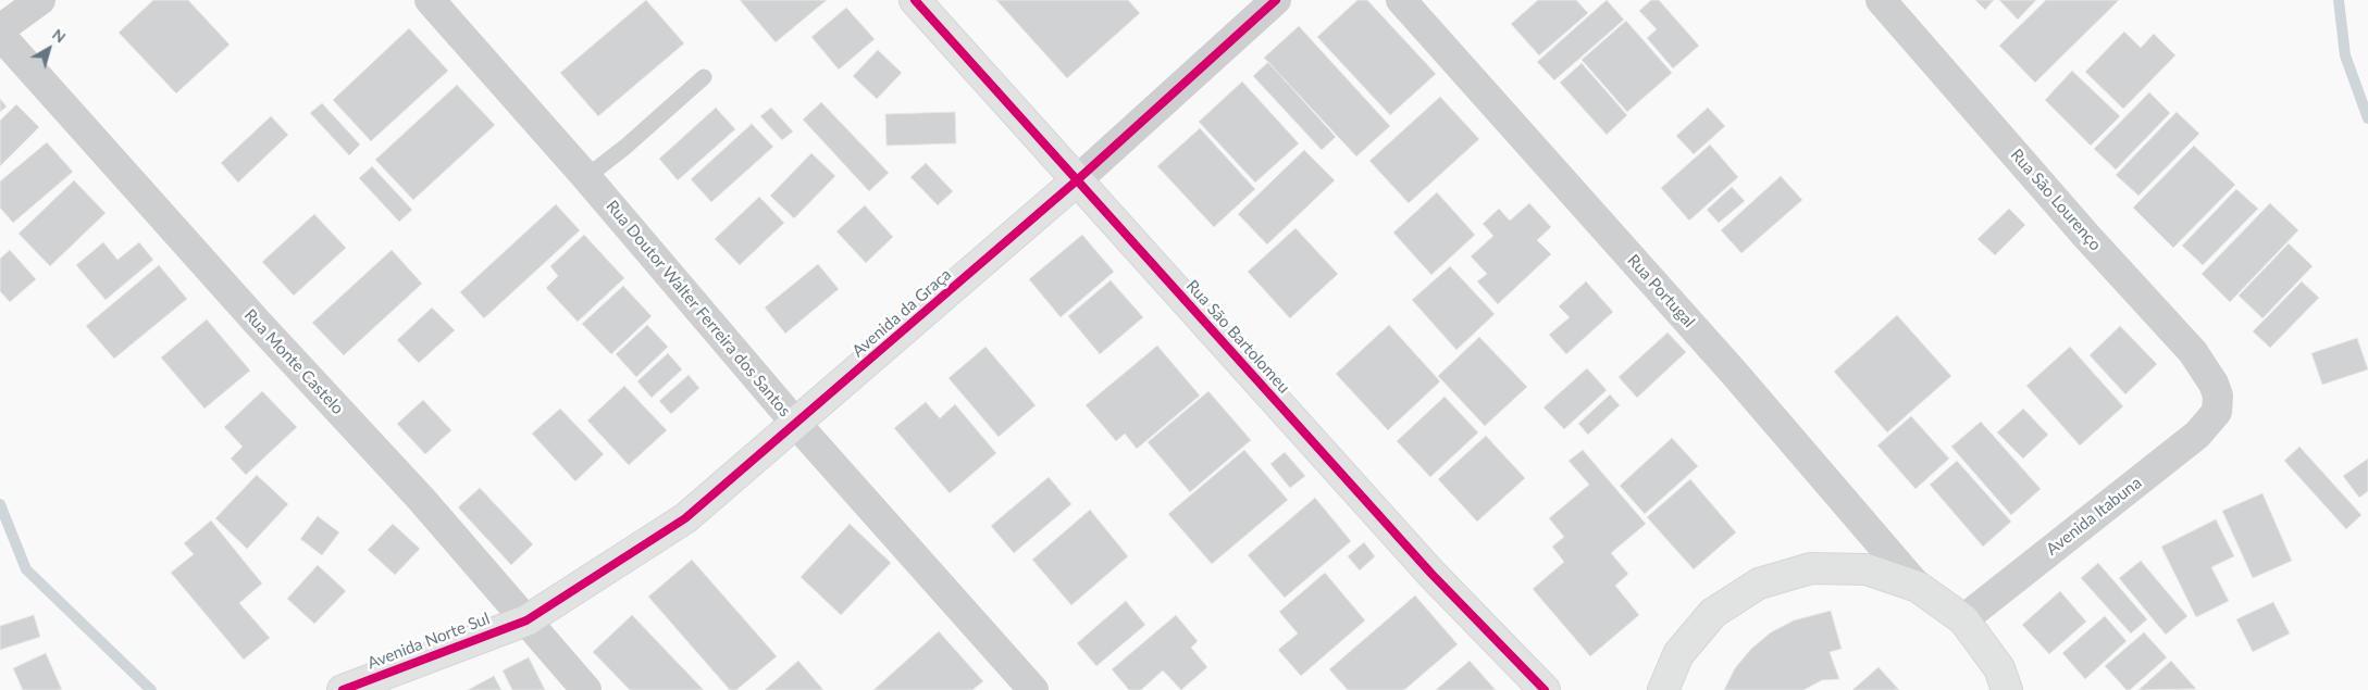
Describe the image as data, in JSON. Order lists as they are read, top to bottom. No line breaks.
{"streets":{"street":["Rua São Lourenço","Rua Portugal","Rua Doutor Walter Ferreira dos Santos","Avenida da Graça","Rua São Bartolomeu","Rua Monte Castelo","Avenida Itabuna","Avenida Norte Sul"]},"crossings":[["Rua São Lourenço","Avenida Itabuna"],["Rua Doutor Walter Ferreira dos Santos","Avenida da Graça"],["Avenida da Graça","Rua São Bartolomeu"],["Avenida da Graça","Rua Monte Castelo"],["Avenida da Graça","Avenida Norte Sul"],["Rua Monte Castelo","Avenida Norte Sul"]],"north":"top right"}
